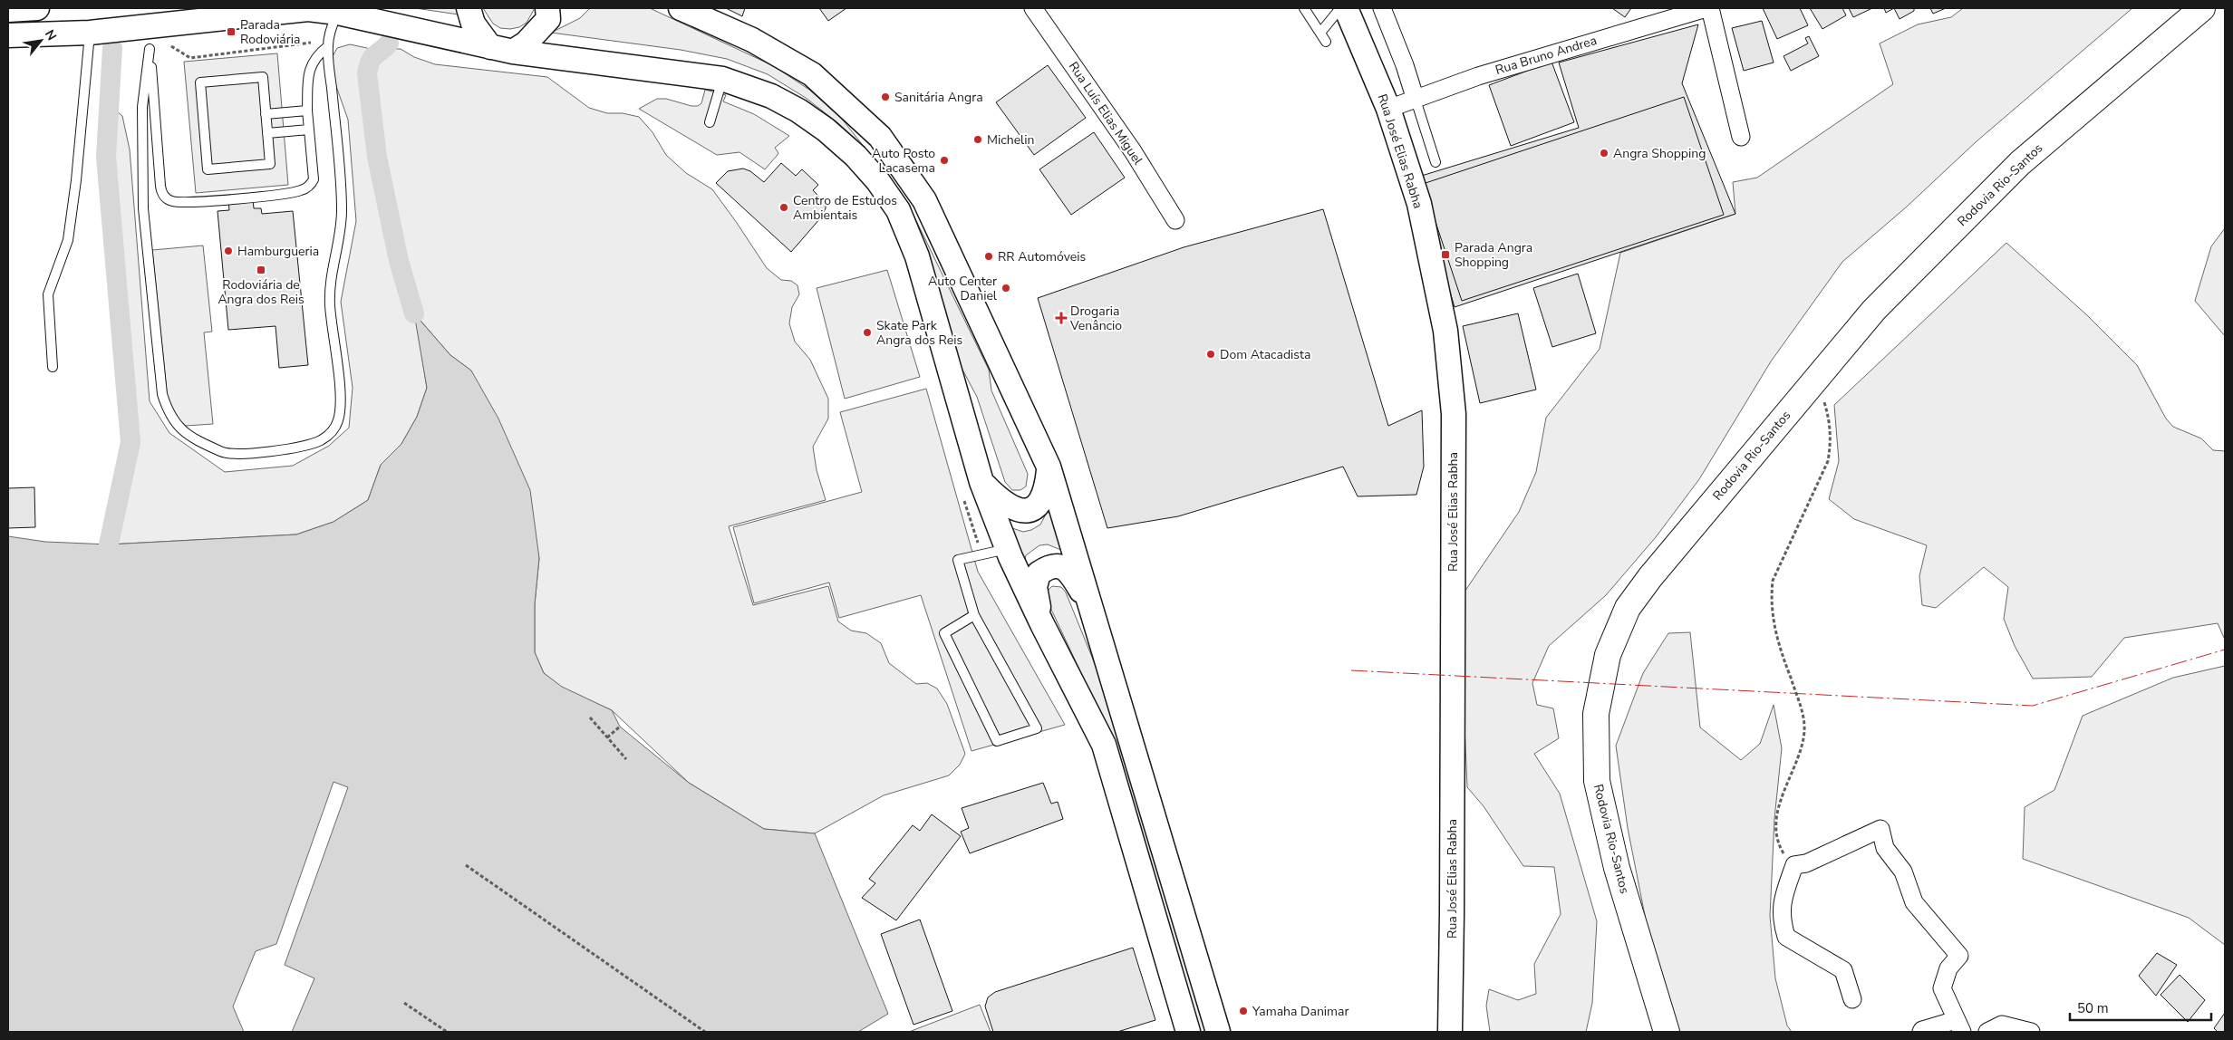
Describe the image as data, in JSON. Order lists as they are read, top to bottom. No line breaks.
{"streets":{"highway":["Rodovia Rio-Santos"],"main road":["Rua José Elias Rabha"],"street":["Rua Bruno Andrea","Rua Luís Elias Miguel"]},"crossings":[["Rua Bruno Andrea","Rua José Elias Rabha"]],"places":{"transit":["Parada Rodoviária","Parada Angra Shopping","Rodoviária de Angra dos Reis"],"other":["Sanitária Angra","Michelin","Angra Shopping","Auto Posto Lacasema","Centro de Estudos Ambientais","Hamburgueria","RR Automóveis","Auto Center Daniel","Skate Park Angra dos Reis","Dom Atacadista","Yamaha Danimar"],"health":["Drogaria Venâncio"]},"scale_bar":"50 m","north":"top right"}
